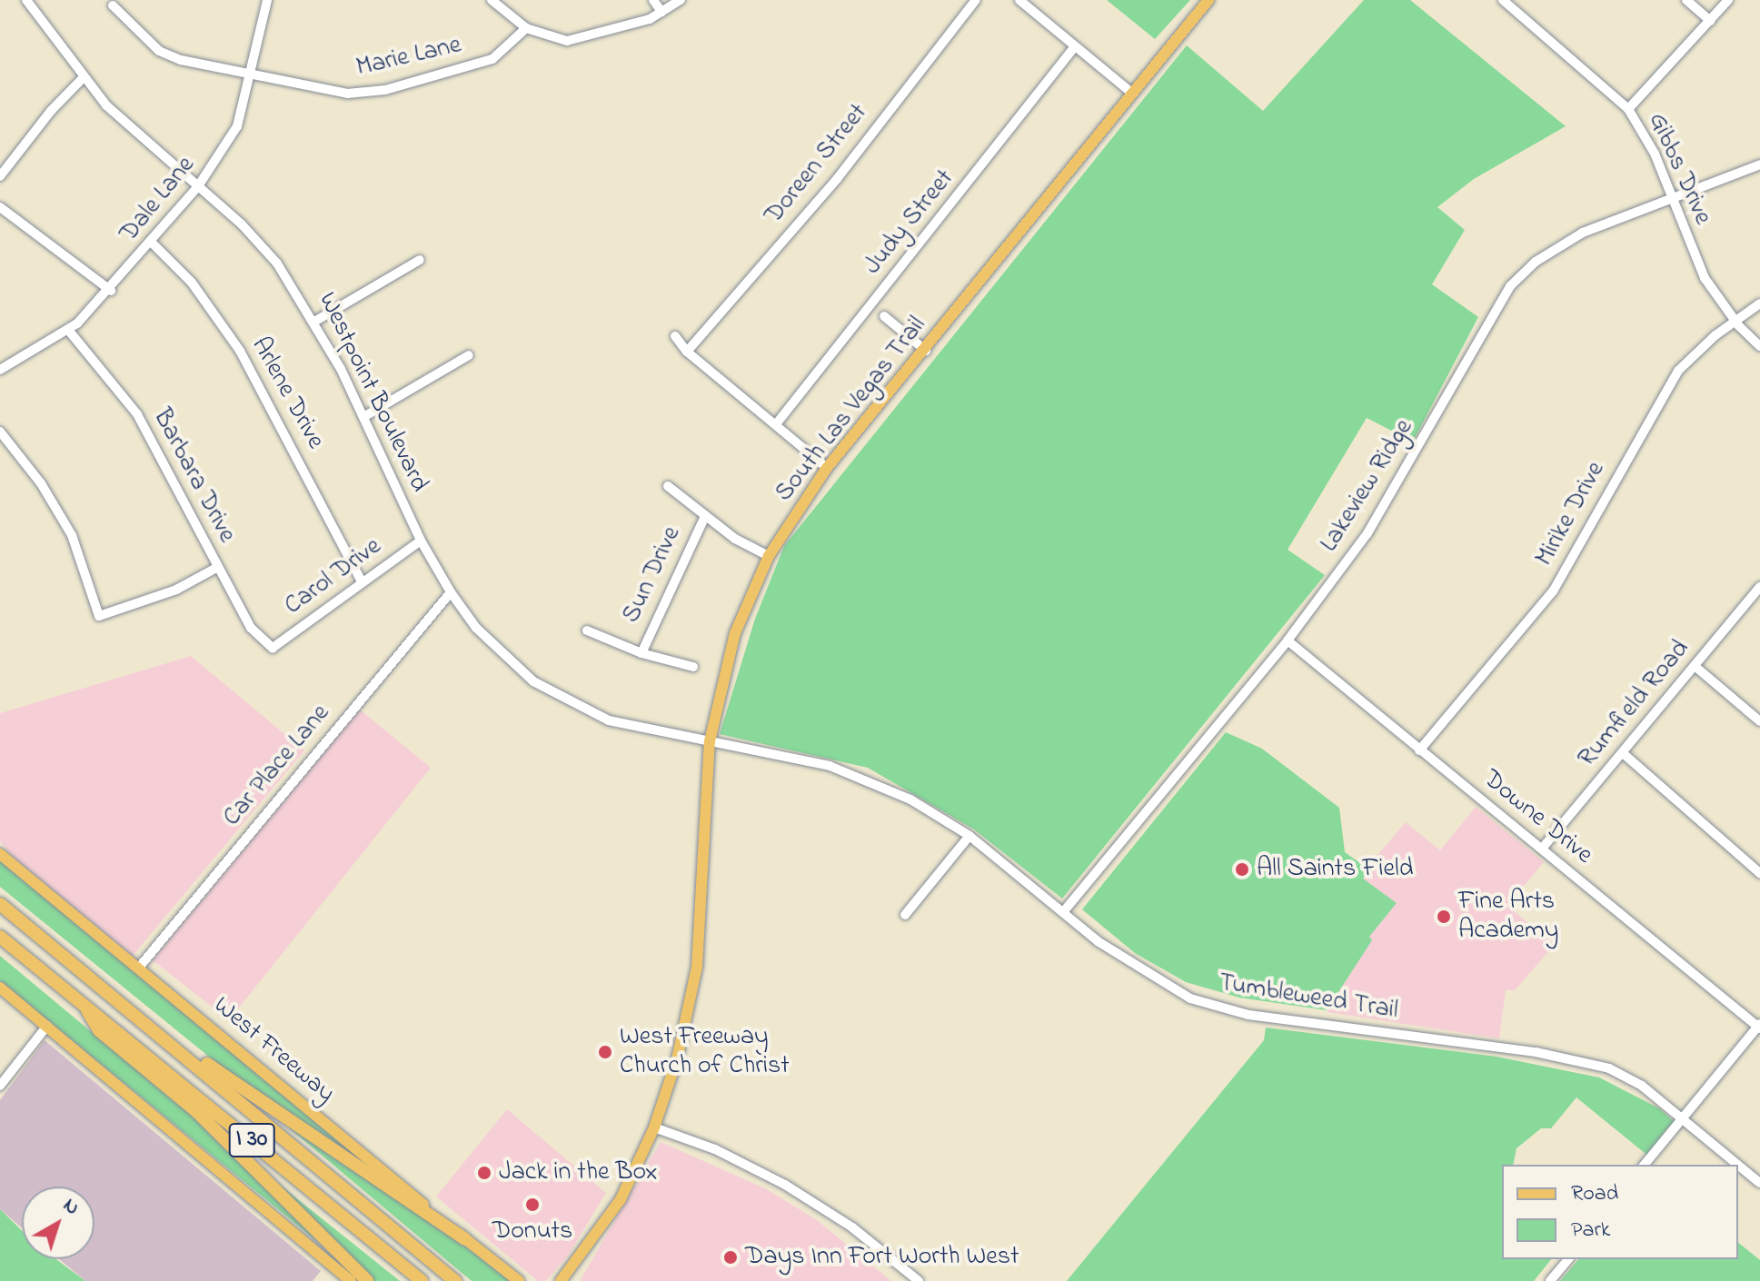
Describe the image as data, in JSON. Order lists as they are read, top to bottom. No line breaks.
{"streets":{"highway":["I 30"],"main road":["South Las Vegas Trail","West Freeway"],"street":["Marie Lane","Doreen Street","Gibbs Drive","Dale Lane","Judy Street","Westpoint Boulevard","Arlene Drive","Barbara Drive","Lakeview Ridge","Mirike Drive","Sun Drive","Carol Drive","Rumfield Road","Car Place Lane","Downe Drive","Tumbleweed Trail"]},"crossings":[["Marie Lane","Dale Lane"],["Gibbs Drive","Lakeview Ridge"],["Gibbs Drive","Mirike Drive"],["Dale Lane","Westpoint Boulevard"],["Dale Lane","Arlene Drive"],["Dale Lane","Barbara Drive"],["Westpoint Boulevard","South Las Vegas Trail"],["Westpoint Boulevard","Carol Drive"],["Westpoint Boulevard","Car Place Lane"],["Westpoint Boulevard","Tumbleweed Trail"],["Arlene Drive","Carol Drive"],["South Las Vegas Trail","Tumbleweed Trail"],["Barbara Drive","Carol Drive"],["Lakeview Ridge","Downe Drive"],["Lakeview Ridge","Tumbleweed Trail"],["Mirike Drive","Downe Drive"],["Rumfield Road","Downe Drive"],["Car Place Lane","West Freeway"]],"places":["All Saints Field","Fine Arts Academy","West Freeway Church of Christ","Jack in the Box","Donuts","Days Inn Fort Worth West"],"legend":["Road","Park"],"north":"top right"}
